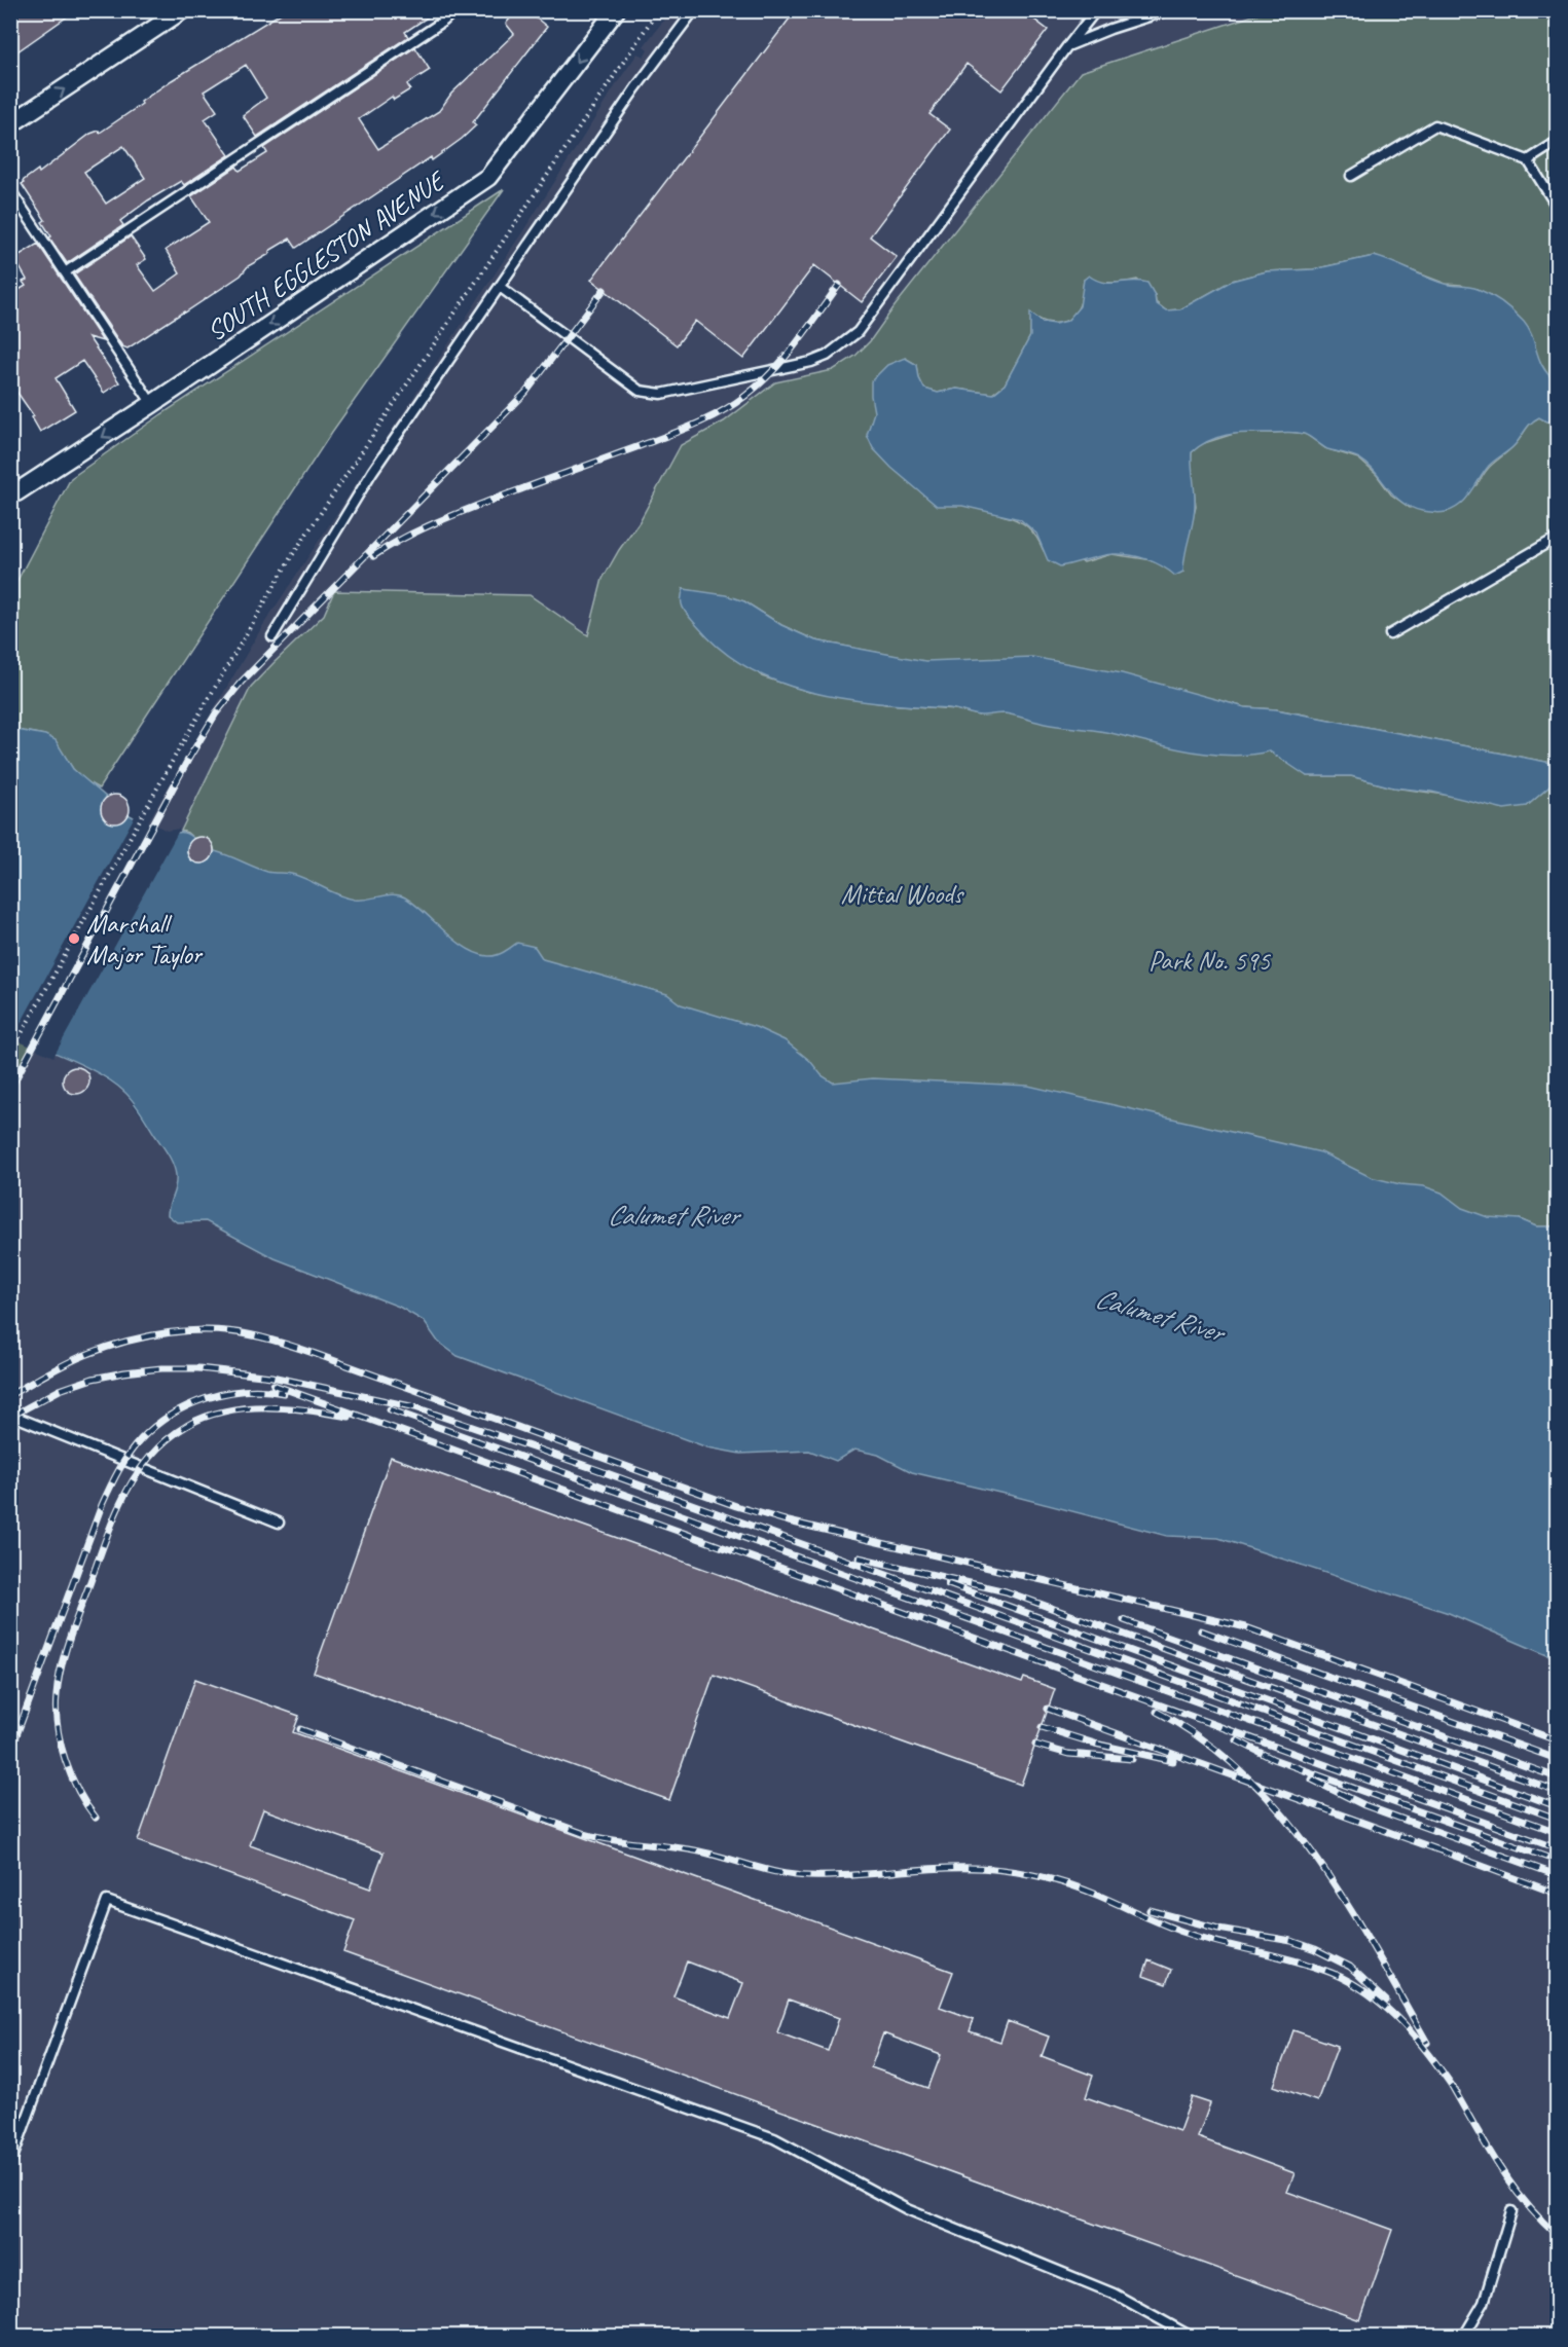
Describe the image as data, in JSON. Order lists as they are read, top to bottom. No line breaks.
{"streets":{"street":["SOUTH EGGLESTON AVENUE"]},"one_way":["SOUTH EGGLESTON AVENUE"],"water":["Calumet River"],"parks":["Mittal Woods","Park No. 595"],"places":["Marshall Major Taylor"]}
